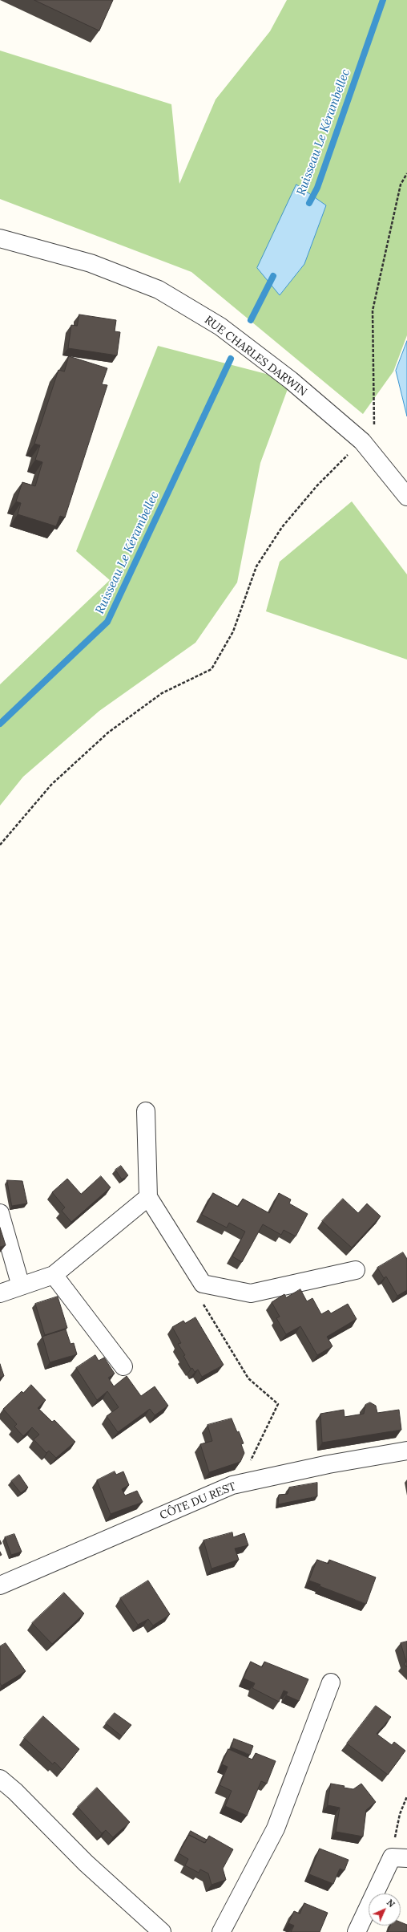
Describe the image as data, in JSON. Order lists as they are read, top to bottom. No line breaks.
{"streets":{"street":["RUE CHARLES DARWIN","CÔTE DU REST"]},"water":["Ruisseau Le Kérambellec"],"north":"top right"}
